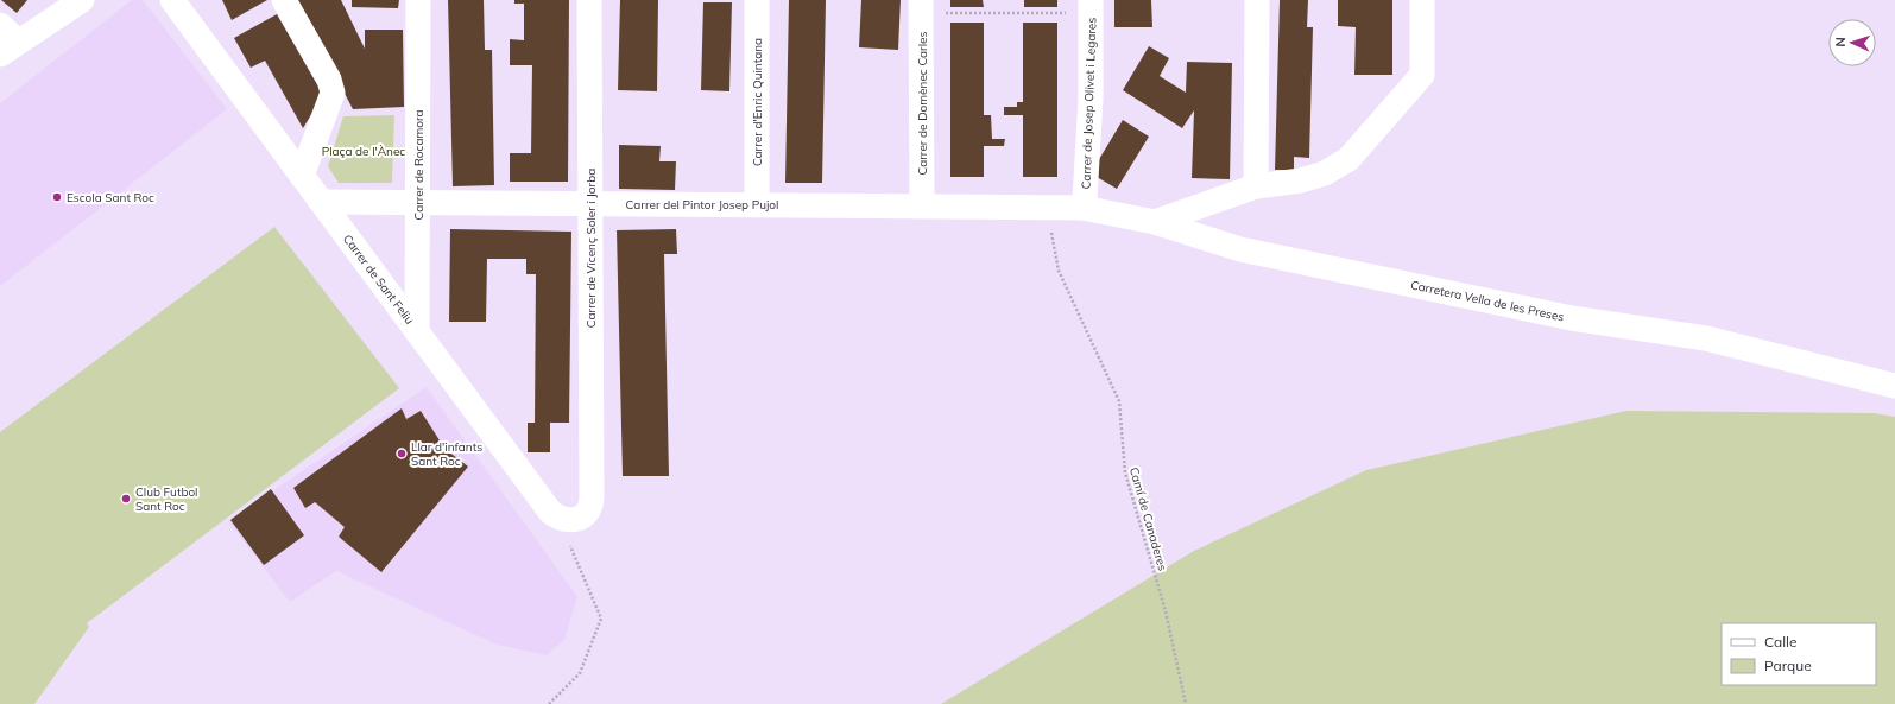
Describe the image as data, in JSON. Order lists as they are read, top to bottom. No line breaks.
{"streets":{"street":["Carrer d'Enric Quintana","Carrer de Domènec Carles","Carrer de Josep Olivet i Legares","Carrer de Rocamora","Carrer del Pintor Josep Pujol","Carrer de Vicenç Soler i Jorba","Carrer de Sant Feliu","Carretera Vella de les Preses"],"path":["Camí de Canaderes"]},"crossings":[["Carrer d'Enric Quintana","Carrer del Pintor Josep Pujol"],["Carrer de Domènec Carles","Carrer del Pintor Josep Pujol"],["Carrer de Josep Olivet i Legares","Carrer del Pintor Josep Pujol"],["Carrer de Josep Olivet i Legares","Carretera Vella de les Preses"],["Carrer de Rocamora","Carrer del Pintor Josep Pujol"],["Carrer de Rocamora","Carrer de Sant Feliu"],["Carrer del Pintor Josep Pujol","Carrer de Vicenç Soler i Jorba"],["Carrer del Pintor Josep Pujol","Carrer de Sant Feliu"],["Carrer del Pintor Josep Pujol","Carretera Vella de les Preses"],["Carrer del Pintor Josep Pujol","Camí de Canaderes"],["Carrer de Vicenç Soler i Jorba","Carrer de Sant Feliu"]],"parks":["Plaça de l'Ànec"],"places":["Escola Sant Roc","Llar d'infants Sant Roc","Club Futbol Sant Roc"],"legend":["Calle","Parque"],"north":"left"}
